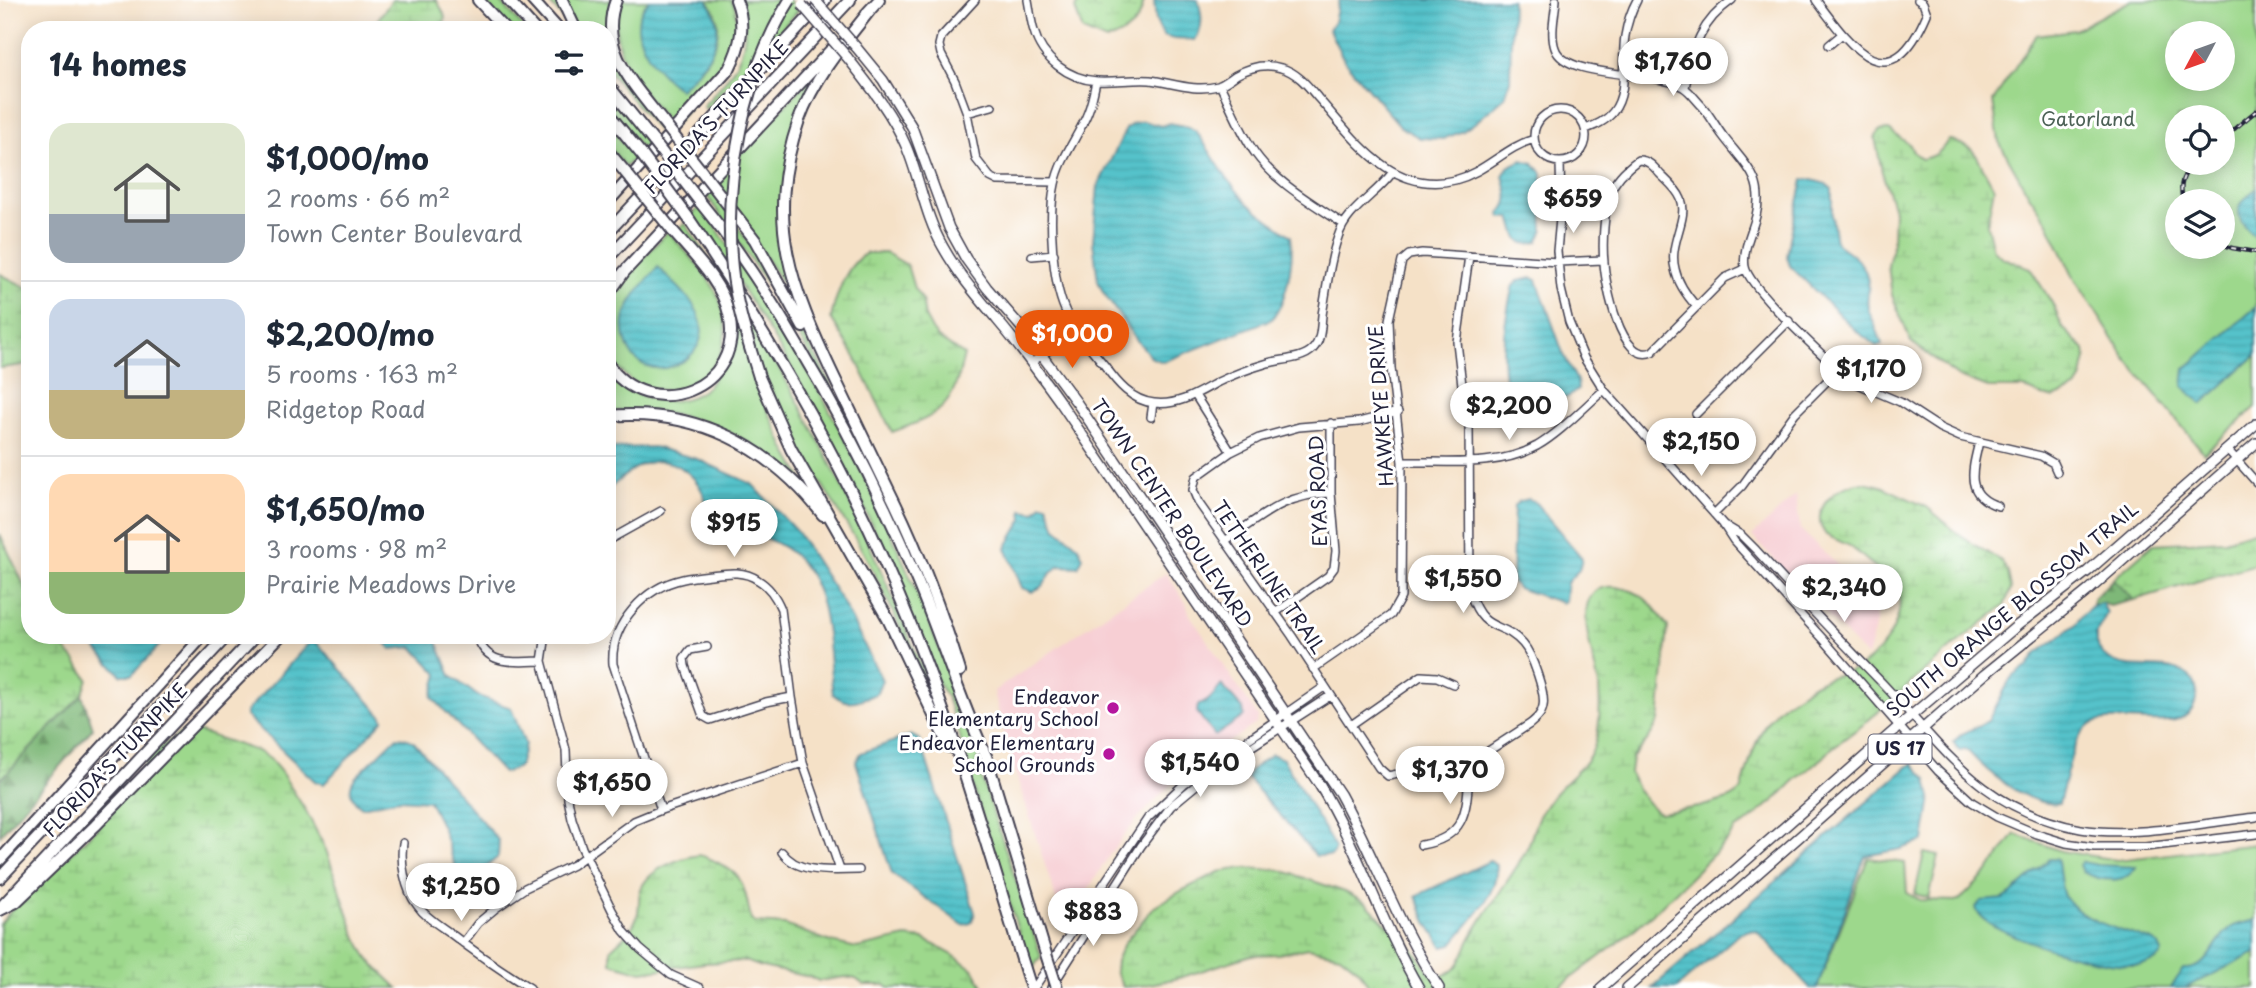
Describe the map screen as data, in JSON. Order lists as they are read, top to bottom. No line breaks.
{"streets":{"highway":["FLORIDA'S TURNPIKE"],"main road":["TOWN CENTER BOULEVARD","SOUTH ORANGE BLOSSOM TRAIL","US 17"],"street":["HAWKEYE DRIVE","EYAS ROAD","TETHERLINE TRAIL"]},"crossings":[["HAWKEYE DRIVE","TETHERLINE TRAIL"],["EYAS ROAD","TETHERLINE TRAIL"]],"parks":["Gatorland"],"places":["Endeavor Elementary School","Endeavor Elementary School Grounds"],"north":"bottom left","page":{"heading":"14 homes","price":["$1,760","$659","$1,000","$1,170","$2,200","$2,150","$915","$1,550","$2,340","$1,540","$1,370","$1,650","$1,250","$883"],"list":[{"name":"$1,000/mo","note":"2 rooms · 66 m² · Town Center Boulevard"},{"name":"$2,200/mo","note":"5 rooms · 163 m² · Ridgetop Road"},{"name":"$1,650/mo","note":"3 rooms · 98 m² · Prairie Meadows Drive"}]}}
